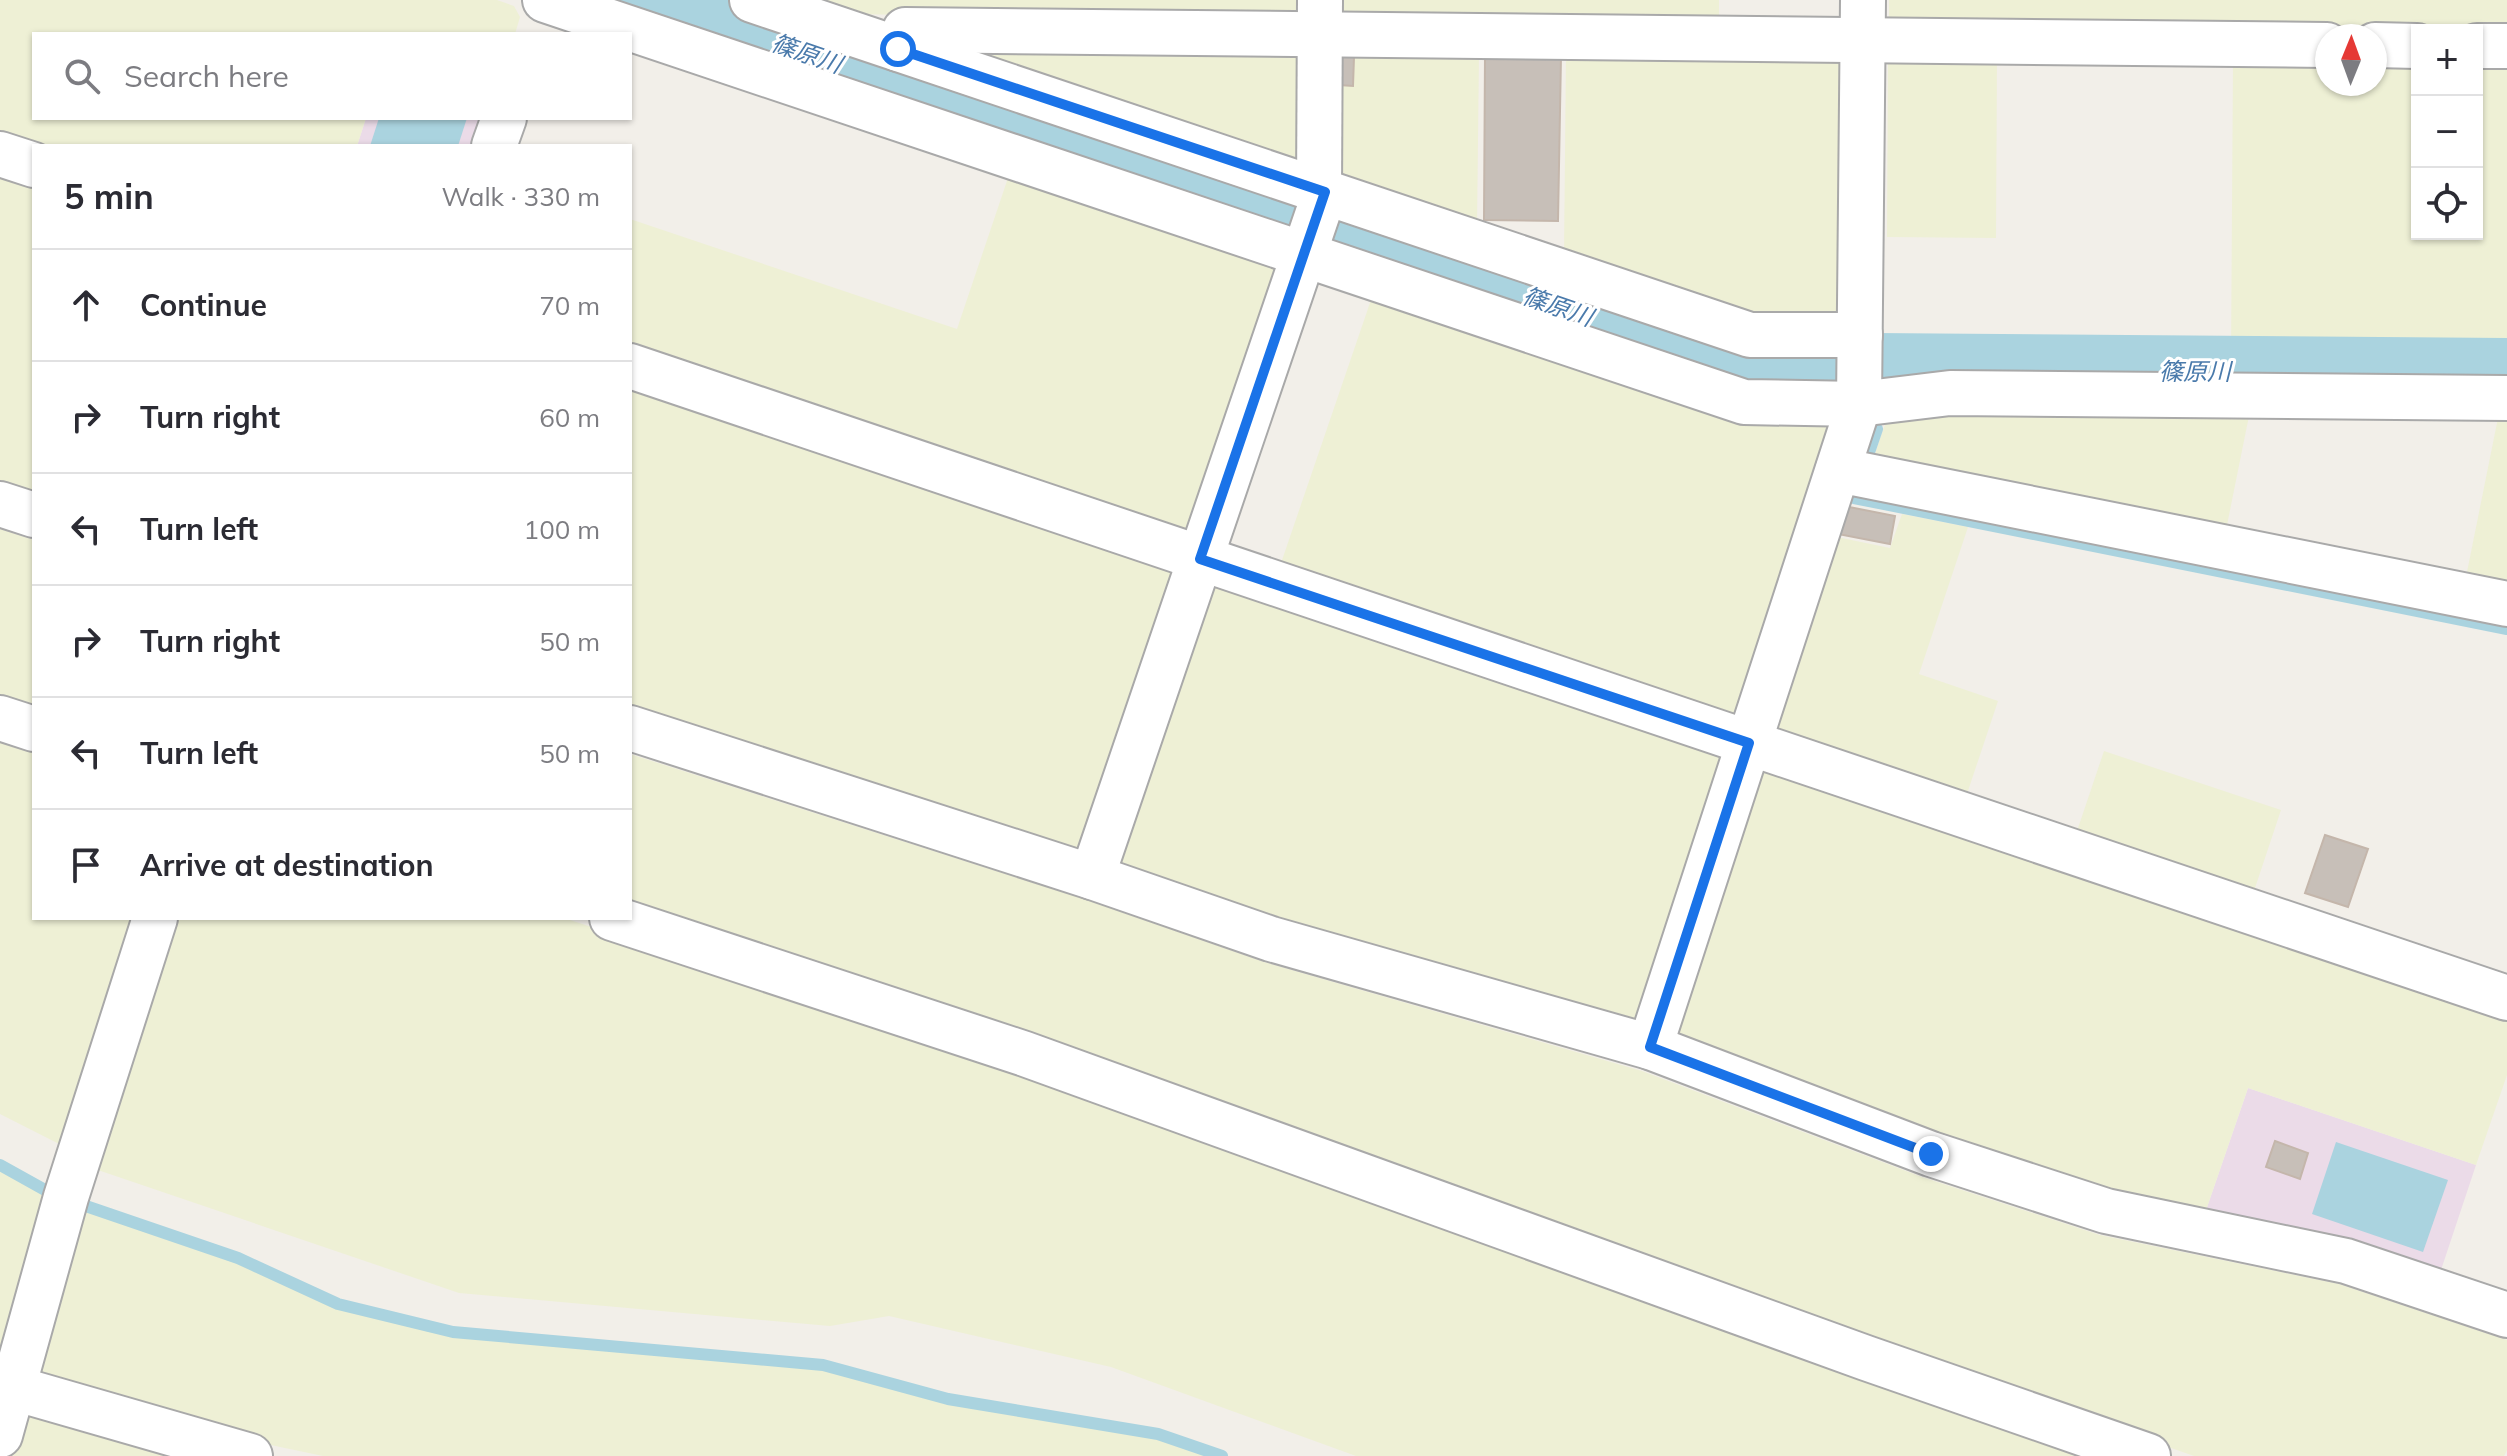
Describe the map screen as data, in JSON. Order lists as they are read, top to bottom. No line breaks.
{"water":["篠原川"],"north":"top","page":{"map_buttons":["+","−"],"search":"Search here","heading":["5 min","Walk · 330 m"],"list":[["Continue","70 m"],["Turn right","60 m"],["Turn left","100 m"],["Turn right","50 m"],["Turn left","50 m"],"Arrive at destination"]}}
